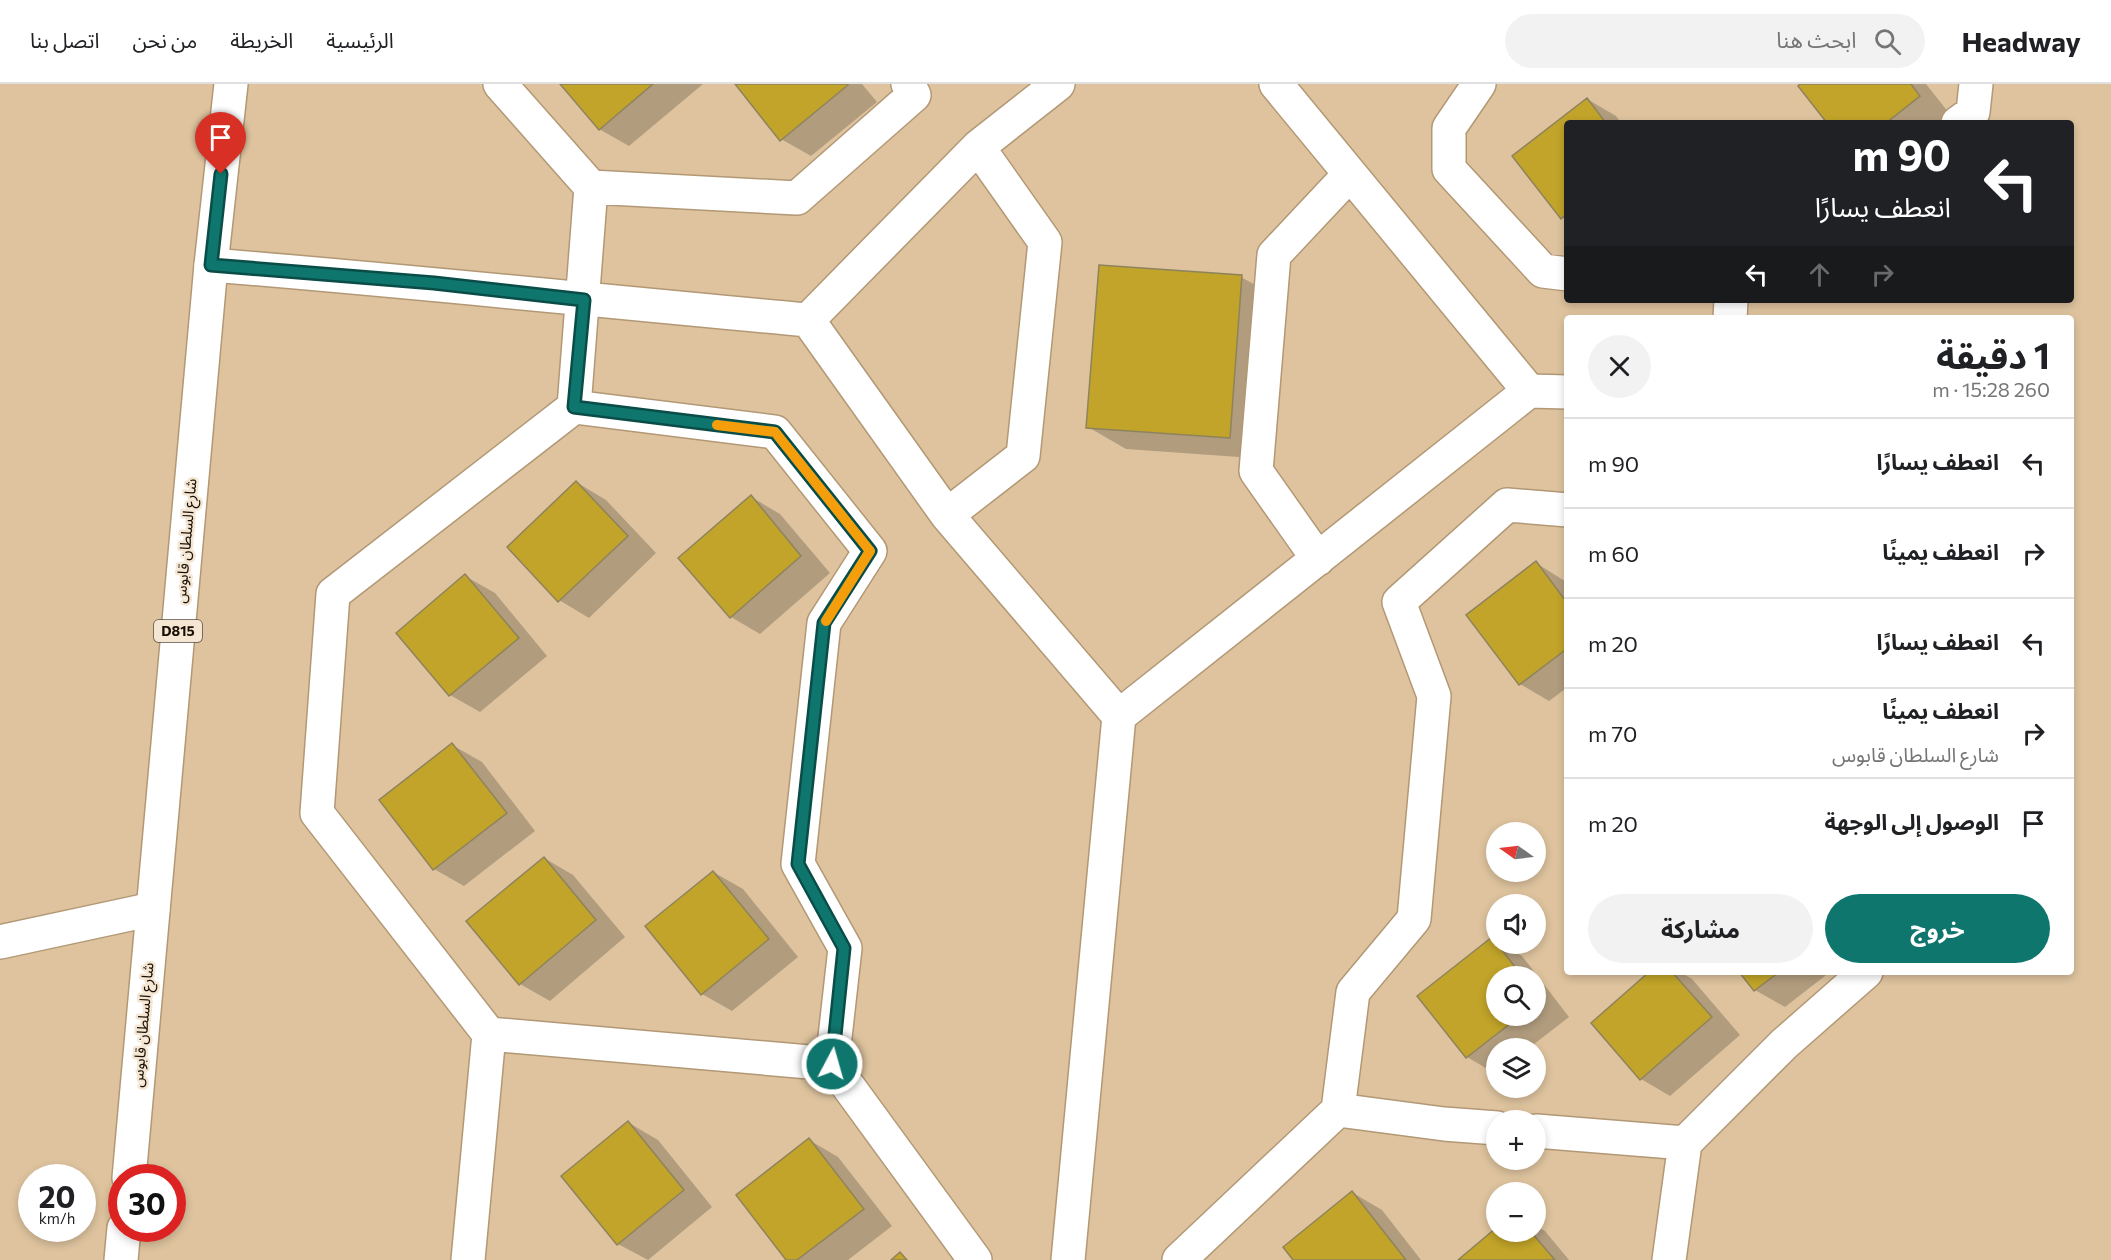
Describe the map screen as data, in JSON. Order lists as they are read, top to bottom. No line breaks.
{"streets":{"street":["شارع السلطان قابوس","D815"]},"north":"left","page":{"header":"Headway","search":"ابحث هنا","nav":["الرئيسية","الخريطة","من نحن","اتصل بنا"],"turn":["90 m","انعطف يسارًا"],"heading":["1 دقيقة","260 m · 15:28"],"list":[{"name":"انعطف يسارًا","value":"90 m"},{"name":"انعطف يمينًا","value":"60 m"},{"name":"انعطف يسارًا","value":"20 m"},{"name":"انعطف يمينًا","note":"شارع السلطان قابوس","value":"70 m"},{"name":"الوصول إلى الوجهة","value":"20 m"}],"map_buttons":["+","−"],"buttons":["خروج","مشاركة"],"speed":"20 km/h","limit":"30"}}
